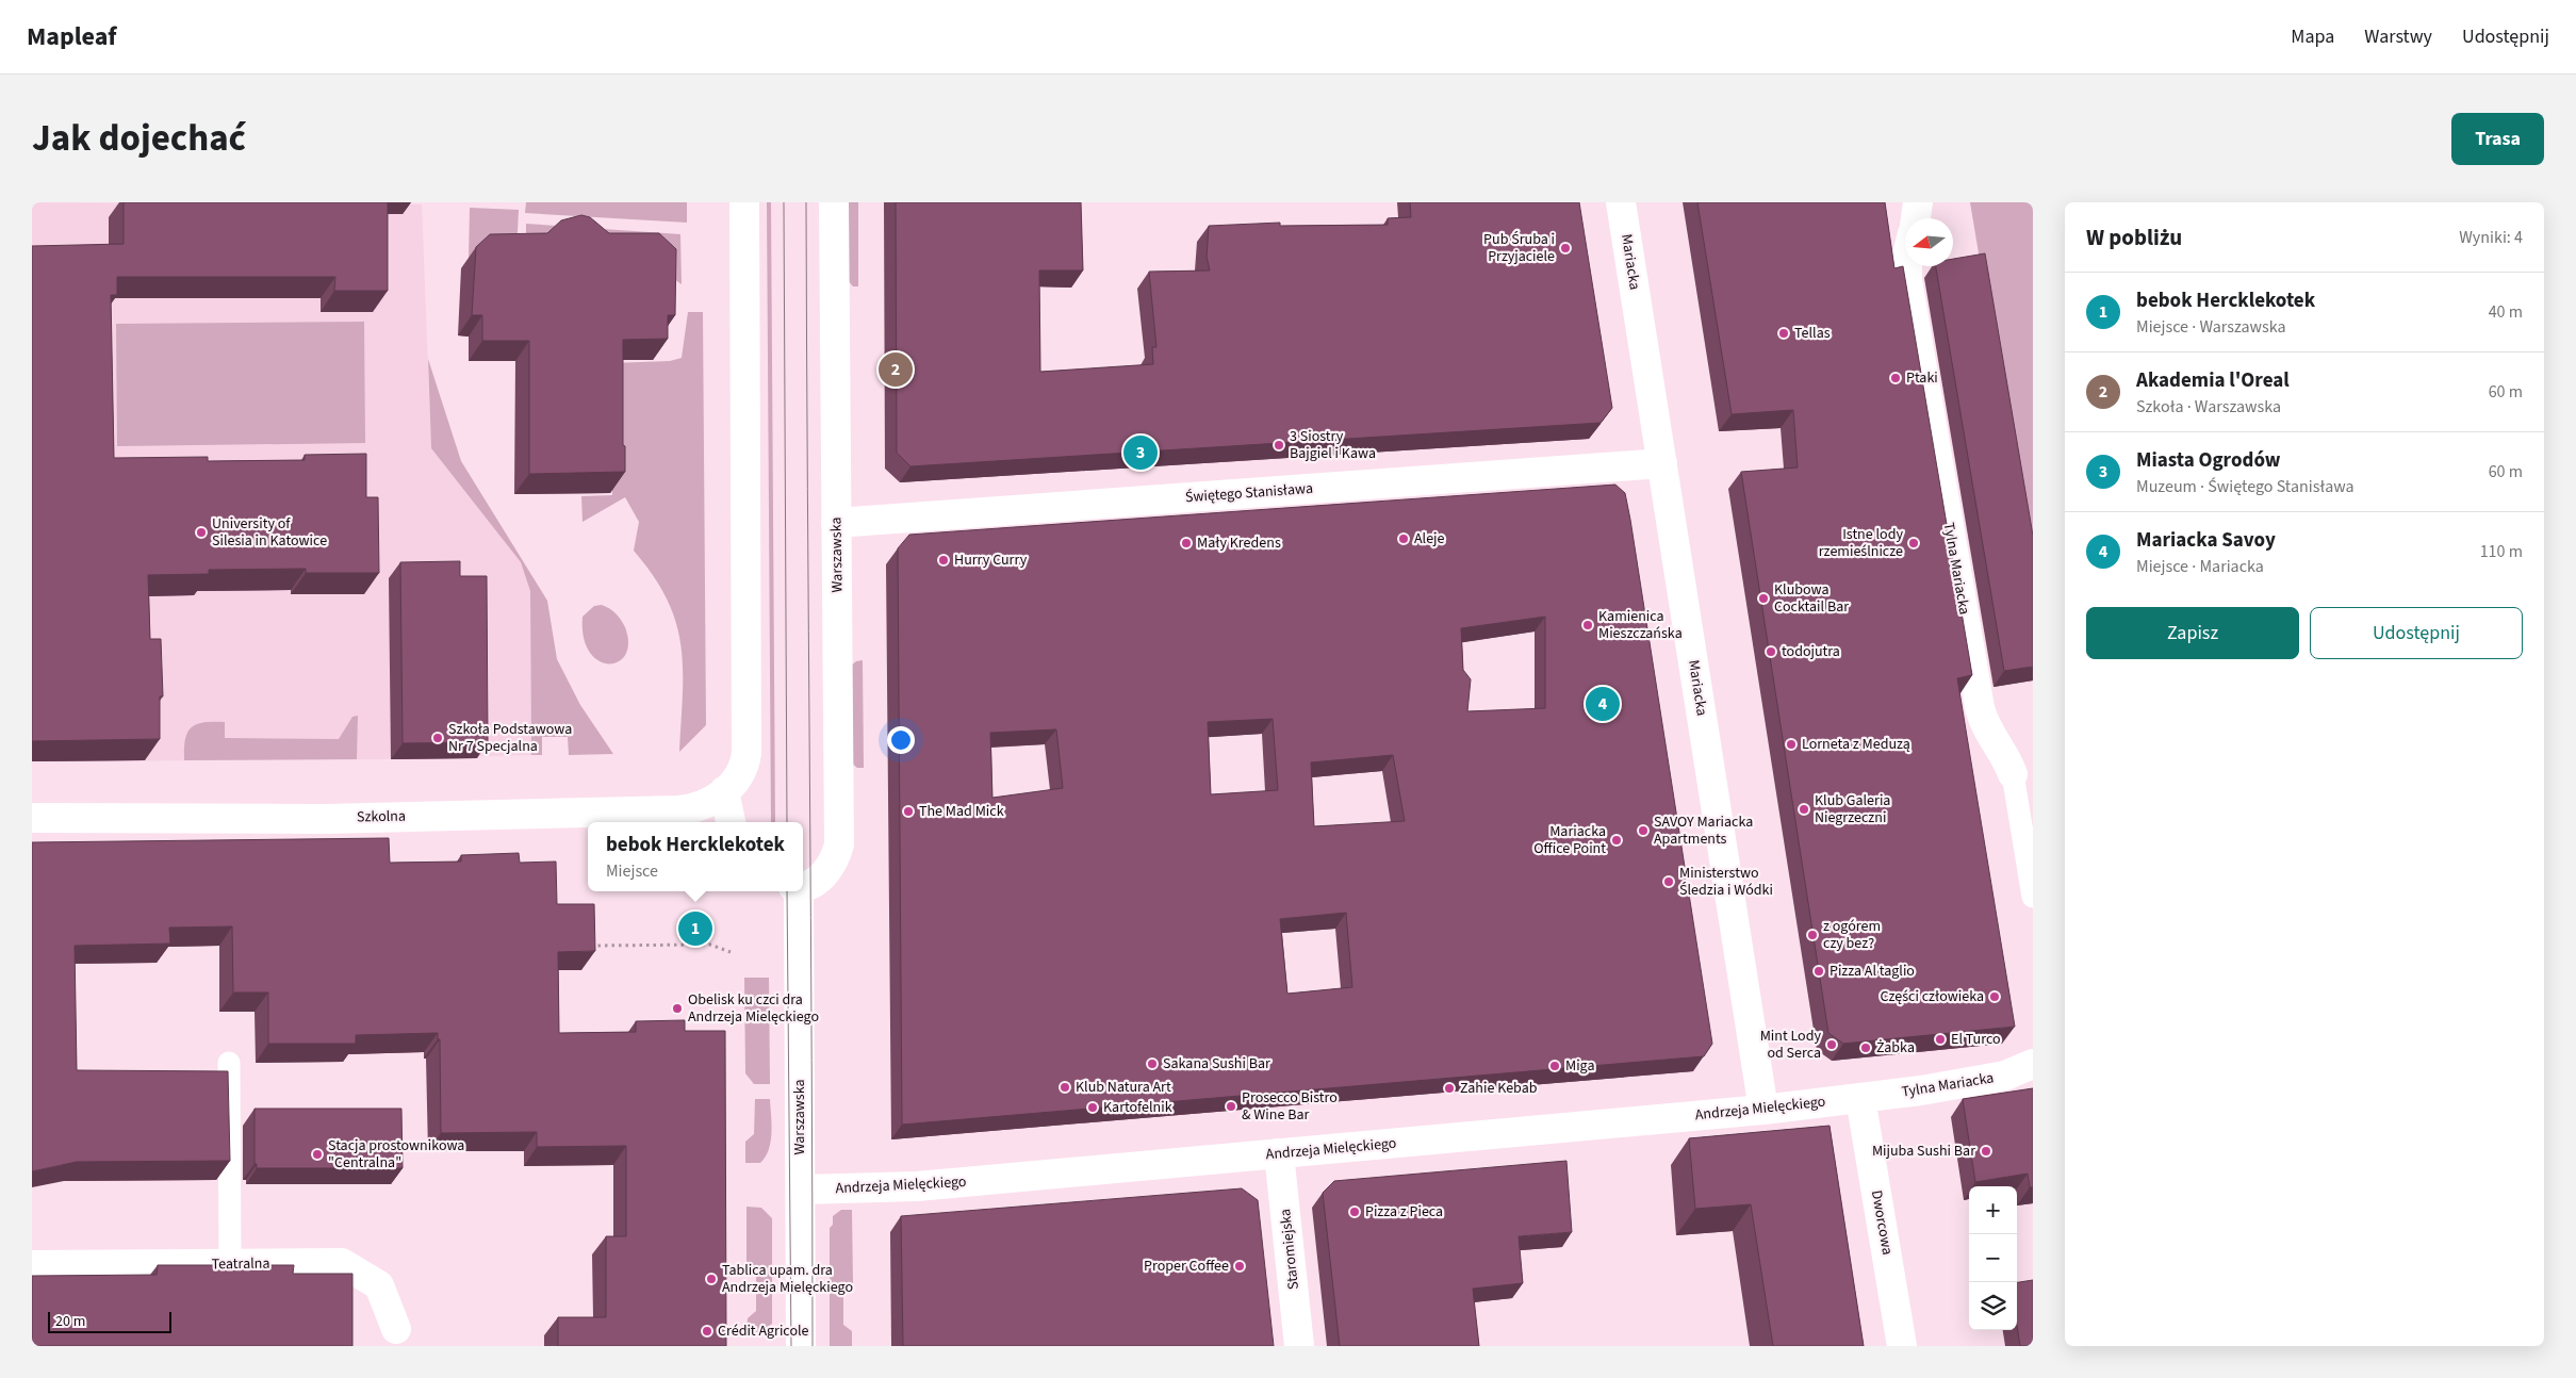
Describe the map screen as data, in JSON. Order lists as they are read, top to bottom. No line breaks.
{"streets":{"street":["Mariacka","Świętego Stanisława","Warszawska","Tylna Mariacka","Szkolna","Andrzeja Mielęckiego","Dworcowa","Staromiejska","Teatralna"]},"crossings":[["Mariacka","Świętego Stanisława"],["Mariacka","Andrzeja Mielęckiego"],["Świętego Stanisława","Warszawska"],["Warszawska","Andrzeja Mielęckiego"],["Tylna Mariacka","Andrzeja Mielęckiego"],["Tylna Mariacka","Dworcowa"],["Andrzeja Mielęckiego","Dworcowa"],["Andrzeja Mielęckiego","Staromiejska"]],"places":["Pub Śruba i Przyjaciele","Tellas","Ptaki","3 Siostry Bajgiel i Kawa","University of Silesia in Katowice","Aleje","Mały Kredens","Istne lody rzemieślnicze","Hurry Curry","Klubowa Cocktail Bar","Kamienica Mieszczańska","todojutra","Szkoła Podstawowa Nr 7 Specjalna","Lorneta z Meduzą","Klub Galeria Niegrzeczni","The Mad Mick","SAVOY Mariacka Apartments","Mariacka Office Point","Ministerstwo Śledzia i Wódki","z ogórem czy bez?","Pizza Al taglio","Części człowieka","Obelisk ku czci dra Andrzeja Mielęckiego","El Turco","Mint Lody od Serca","Żabka","Sakana Sushi Bar","Miga","Klub Natura Art","Zahie Kebab","Prosecco Bistro & Wine Bar","Kartofelnik","Mijuba Sushi Bar","Stacja prostownikowa \"Centralna\"","Pizza z Pieca","Proper Coffee","Tablica upam. dra Andrzeja Mielęckiego","Crédit Agricole"],"scale_bar":"20 m","north":"left","page":{"header":"Mapleaf","nav":["Mapa","Warstwy","Udostępnij"],"title":"Jak dojechać","buttons":["Trasa",["Zapisz","Udostępnij"]],"heading":["W pobliżu","Wyniki: 4"],"list":[{"mark":"1","name":"bebok Hercklekotek","note":"Miejsce · Warszawska","value":"40 m"},{"mark":"2","name":"Akademia l'Oreal","note":"Szkoła · Warszawska","value":"60 m"},{"mark":"3","name":"Miasta Ogrodów","note":"Muzeum · Świętego Stanisława","value":"60 m"},{"mark":"4","name":"Mariacka Savoy","note":"Miejsce · Mariacka","value":"110 m"}],"pins":["2","3","4","1"],"popup":["bebok Hercklekotek","Miejsce"],"map_buttons":["+","−"],"scale":"20 m"}}
